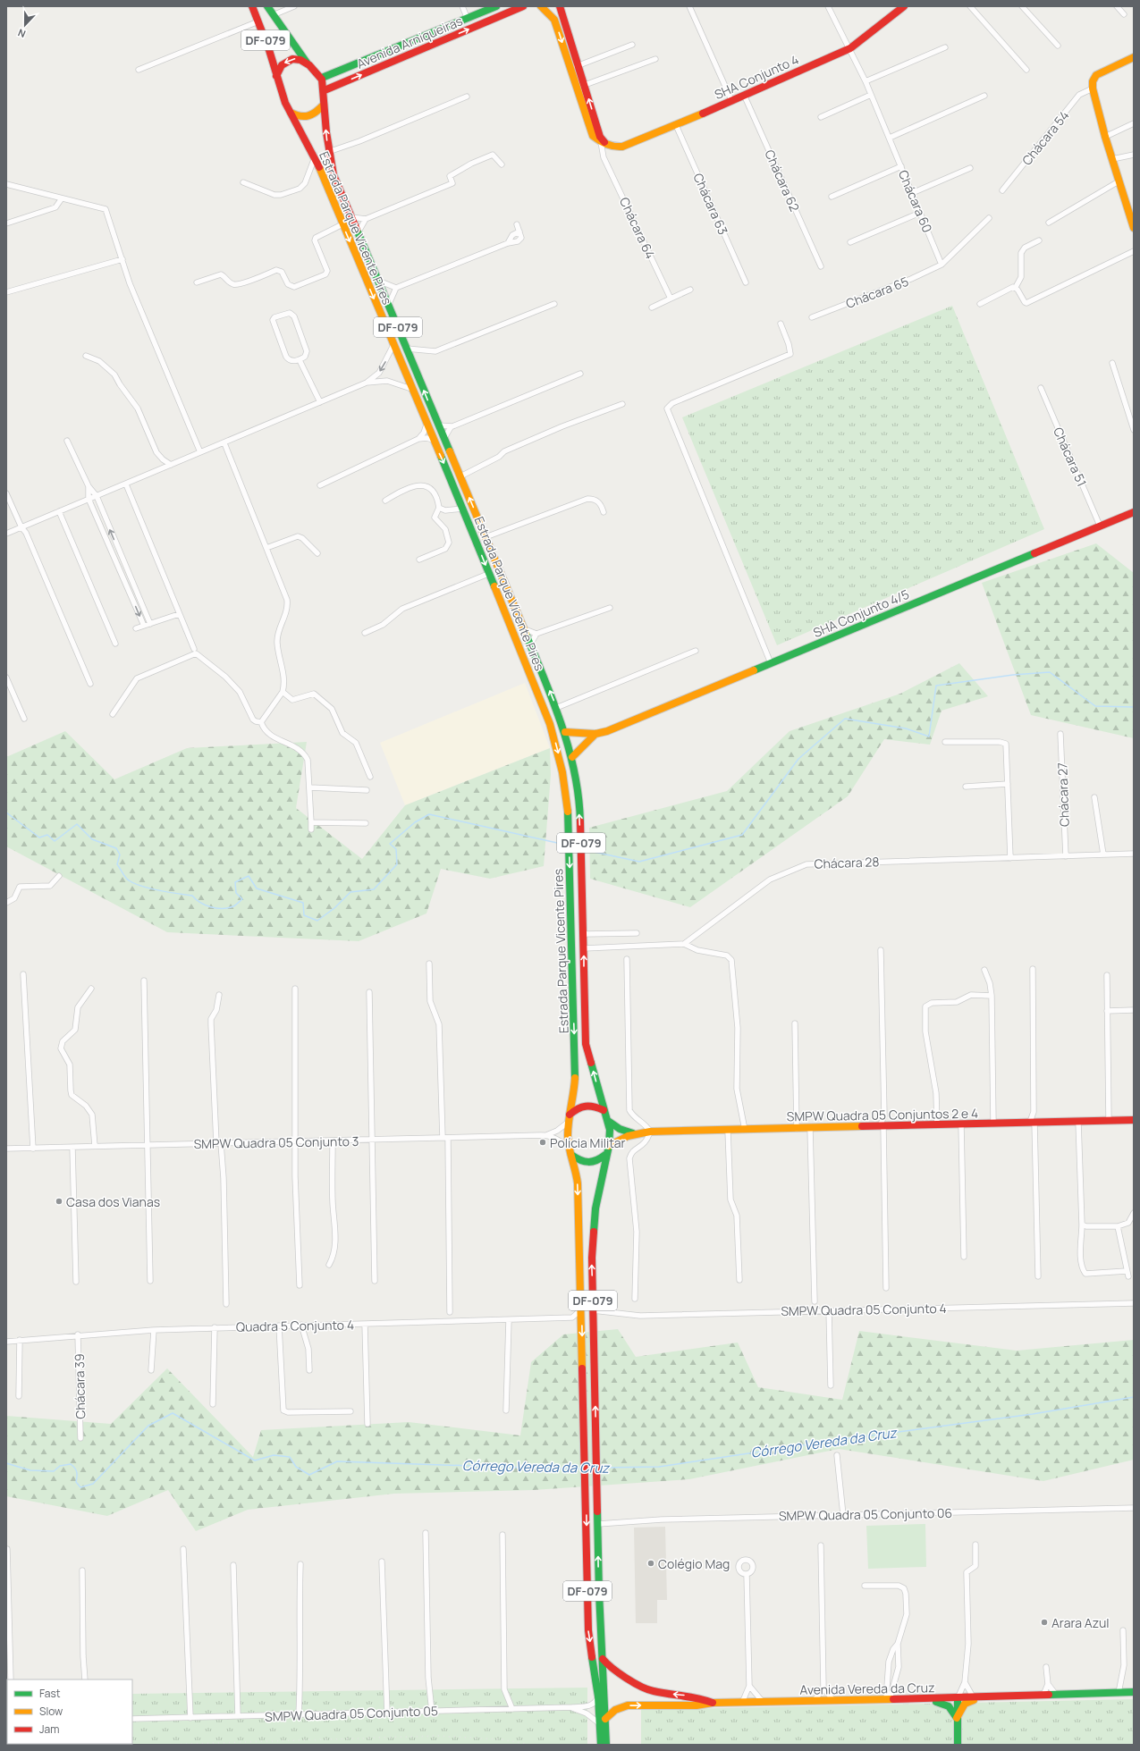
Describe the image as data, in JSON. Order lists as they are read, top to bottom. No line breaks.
{"streets":{"main road":["DF-079","Avenida Arniqueiras","SHA Conjunto 4","Estrada Parque Vicente Pires","SHA Conjunto 4/5","SMPW Quadra 05 Conjuntos 2 e 4","Avenida Vereda da Cruz"],"street":["Chácara 54","Chácara 62","Chácara 60","Chácara 63","Chácara 64","Chácara 65","Chácara 51","Chácara 27","Chácara 28","SMPW Quadra 05 Conjunto 3","SMPW Quadra 05 Conjunto 4","Quadra 5 Conjunto 4","Chácara 39","SMPW Quadra 05 Conjunto 06","SMPW Quadra 05 Conjunto 05"]},"crossings":[["DF-079","Avenida Arniqueiras"],["DF-079","Estrada Parque Vicente Pires"],["DF-079","SMPW Quadra 05 Conjuntos 2 e 4"],["DF-079","SMPW Quadra 05 Conjunto 4"],["DF-079","Quadra 5 Conjunto 4"],["DF-079","SMPW Quadra 05 Conjunto 06"],["DF-079","Avenida Vereda da Cruz"],["DF-079","SMPW Quadra 05 Conjunto 05"],["Avenida Arniqueiras","Estrada Parque Vicente Pires"],["SHA Conjunto 4","Chácara 62"],["SHA Conjunto 4","Chácara 60"],["SHA Conjunto 4","Chácara 63"],["SHA Conjunto 4","Chácara 64"],["Chácara 60","Chácara 65"],["Estrada Parque Vicente Pires","SHA Conjunto 4/5"],["Estrada Parque Vicente Pires","SMPW Quadra 05 Conjuntos 2 e 4"],["Chácara 51","SHA Conjunto 4/5"],["Chácara 27","Chácara 28"],["Quadra 5 Conjunto 4","Chácara 39"],["Avenida Vereda da Cruz","SMPW Quadra 05 Conjunto 05"]],"water":["Córrego Vereda da Cruz"],"places":["Polícia Militar","Casa dos Vianas","Colégio Mag","Arara Azul"],"legend":["Fast","Slow","Jam"],"north":"bottom"}
